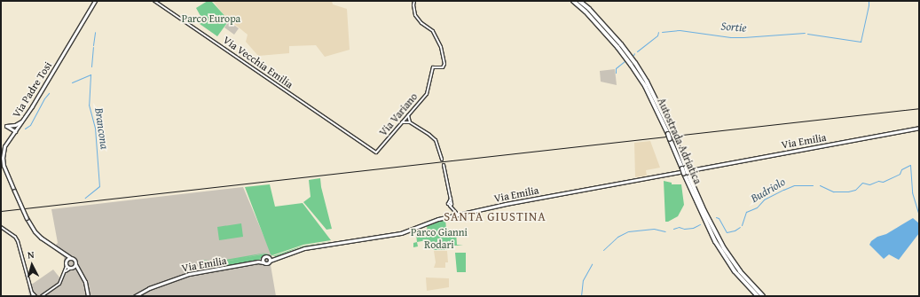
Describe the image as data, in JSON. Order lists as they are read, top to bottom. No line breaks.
{"streets":{"highway":["Autostrada Adriatica"],"main road":["Via Padre Tosi","Via Emilia"],"street":["Via Vecchia Emilia","Via Variano"]},"crossings":[["Via Vecchia Emilia","Via Variano"],["Autostrada Adriatica","Via Emilia"]],"districts":["SANTA GIUSTINA"],"water":["Sortie","Brancona","Budriolo"],"parks":["Parco Europa","Parco Gianni Rodari"],"north":"top"}
